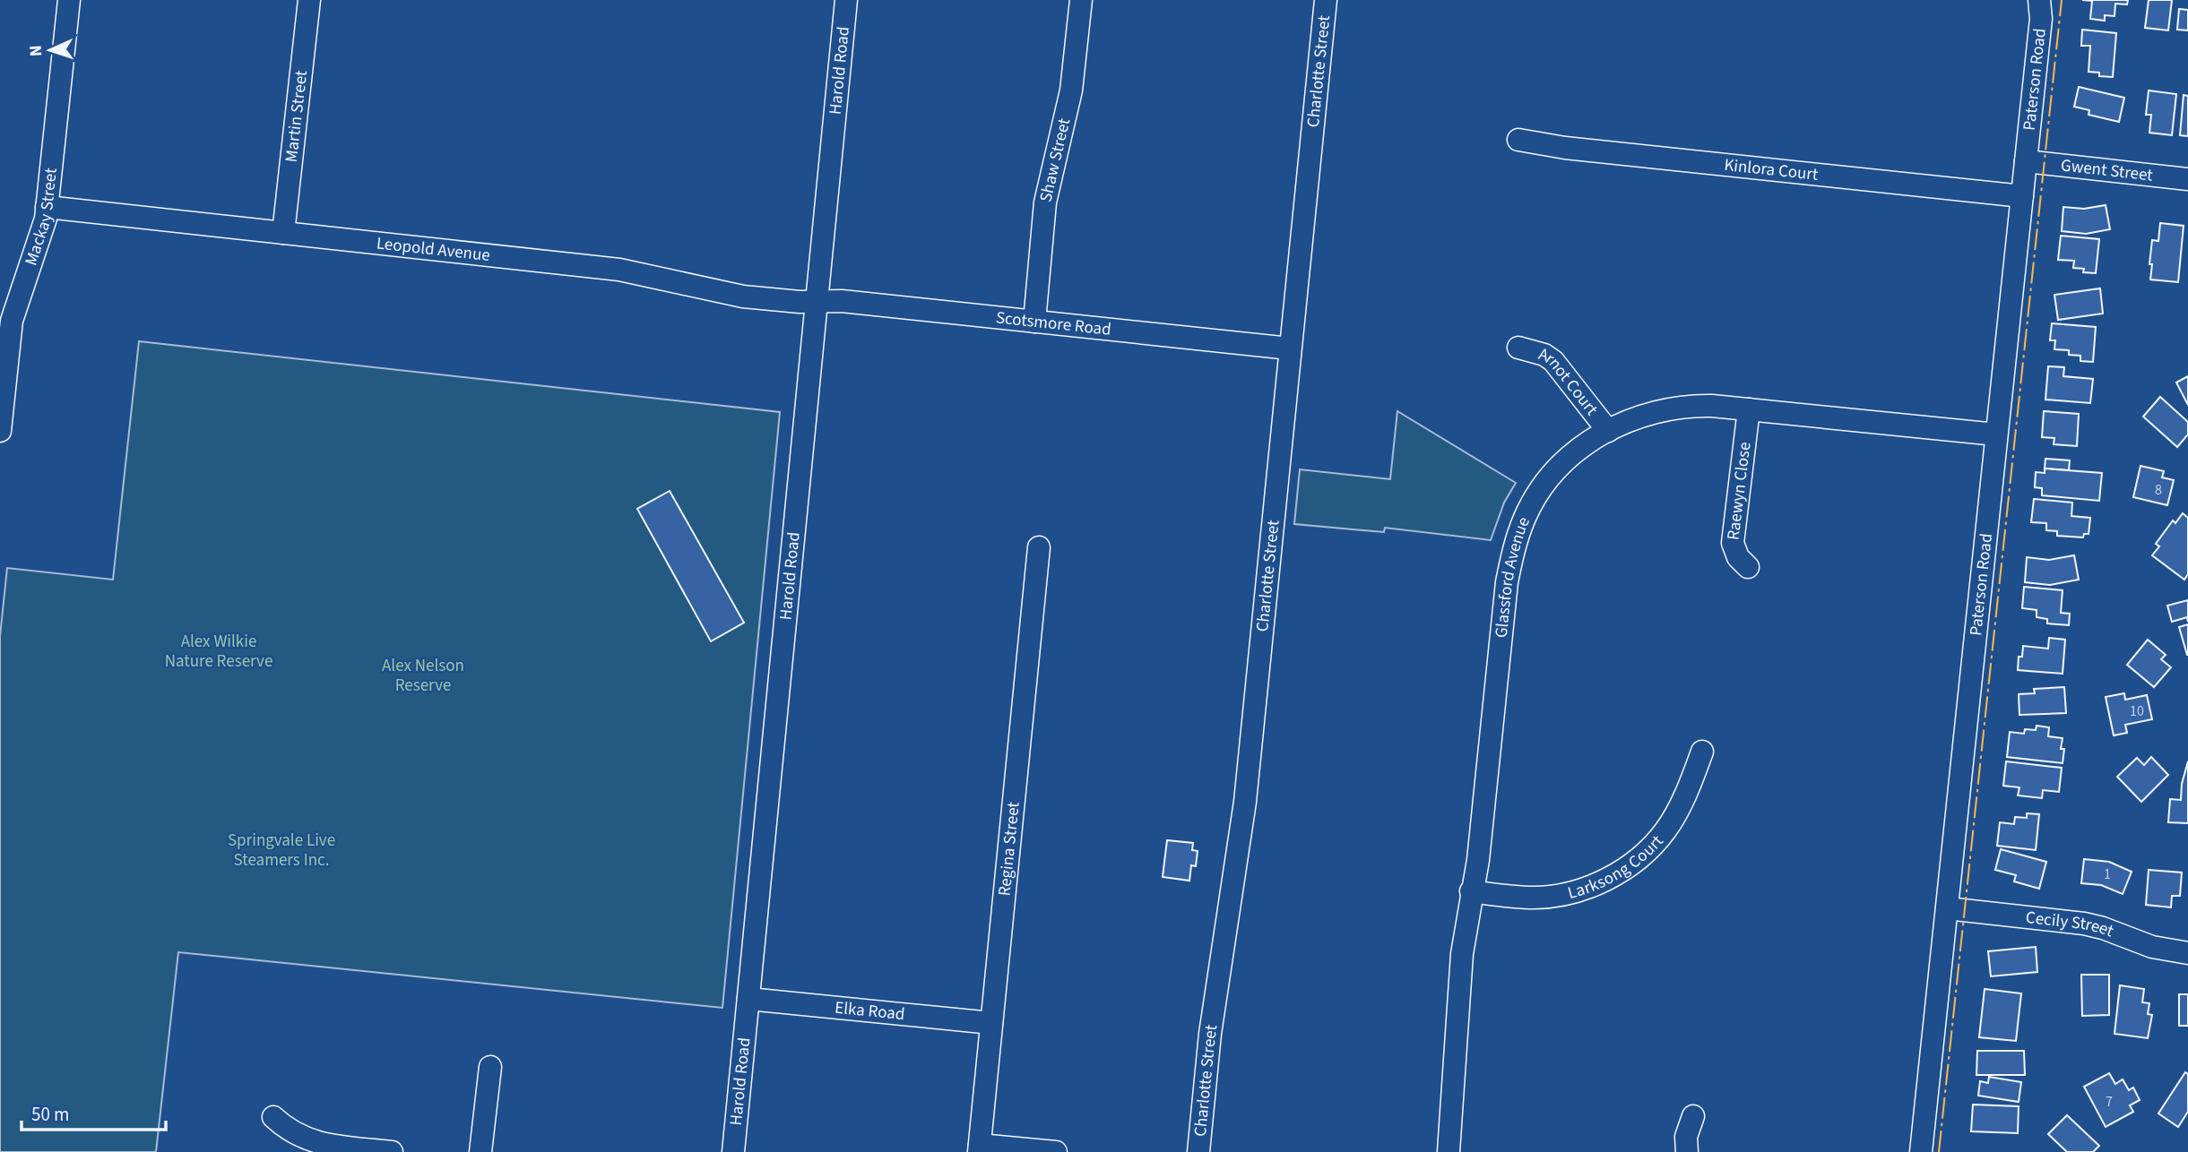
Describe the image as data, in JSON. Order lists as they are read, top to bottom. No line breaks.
{"streets":{"street":["Harold Road","Charlotte Street","Paterson Road","Martin Street","Shaw Street","Gwent Street","Kinlora Court","Mackay Street","Leopold Avenue","Scotsmore Road","Arnot Court","Raewyn Close","Glassford Avenue","Regina Street","Larksong Court","Cecily Street","Elka Road"]},"crossings":[["Harold Road","Leopold Avenue"],["Harold Road","Scotsmore Road"],["Harold Road","Elka Road"],["Charlotte Street","Scotsmore Road"],["Paterson Road","Gwent Street"],["Paterson Road","Kinlora Court"],["Paterson Road","Glassford Avenue"],["Paterson Road","Cecily Street"],["Martin Street","Leopold Avenue"],["Shaw Street","Scotsmore Road"],["Mackay Street","Leopold Avenue"],["Leopold Avenue","Scotsmore Road"],["Arnot Court","Glassford Avenue"],["Raewyn Close","Glassford Avenue"],["Glassford Avenue","Larksong Court"],["Regina Street","Elka Road"]],"parks":["Alex Wilkie Nature Reserve","Alex Nelson Reserve","Springvale Live Steamers Inc."],"house_numbers":["8","10","1","7"],"scale_bar":"50 m","north":"left"}
